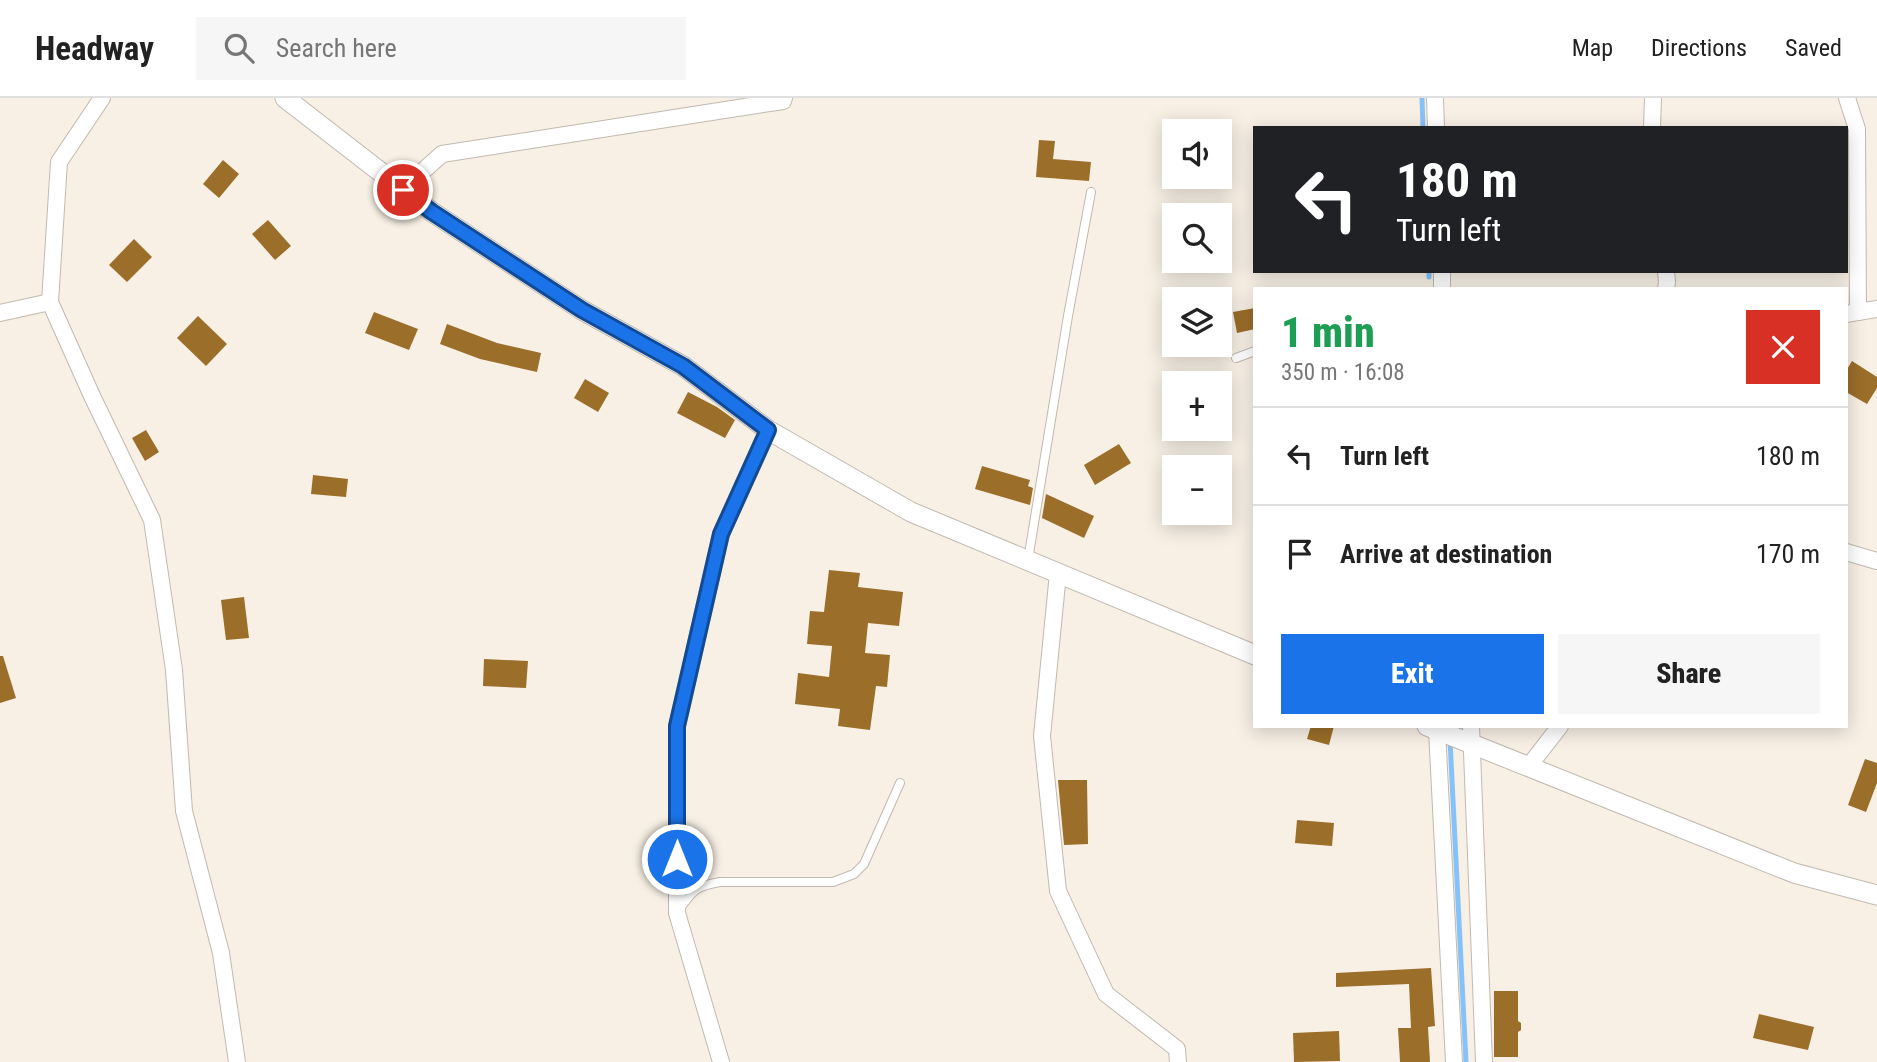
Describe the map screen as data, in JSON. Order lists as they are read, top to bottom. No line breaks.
{"page":{"header":"Headway","search":"Search here","nav":["Map","Directions","Saved"],"map_buttons":["+","−"],"turn":["180 m","Turn left"],"heading":["1 min","350 m · 16:08"],"list":[{"name":"Turn left","value":"180 m"},{"name":"Arrive at destination","value":"170 m"}],"buttons":["Exit","Share"]}}
